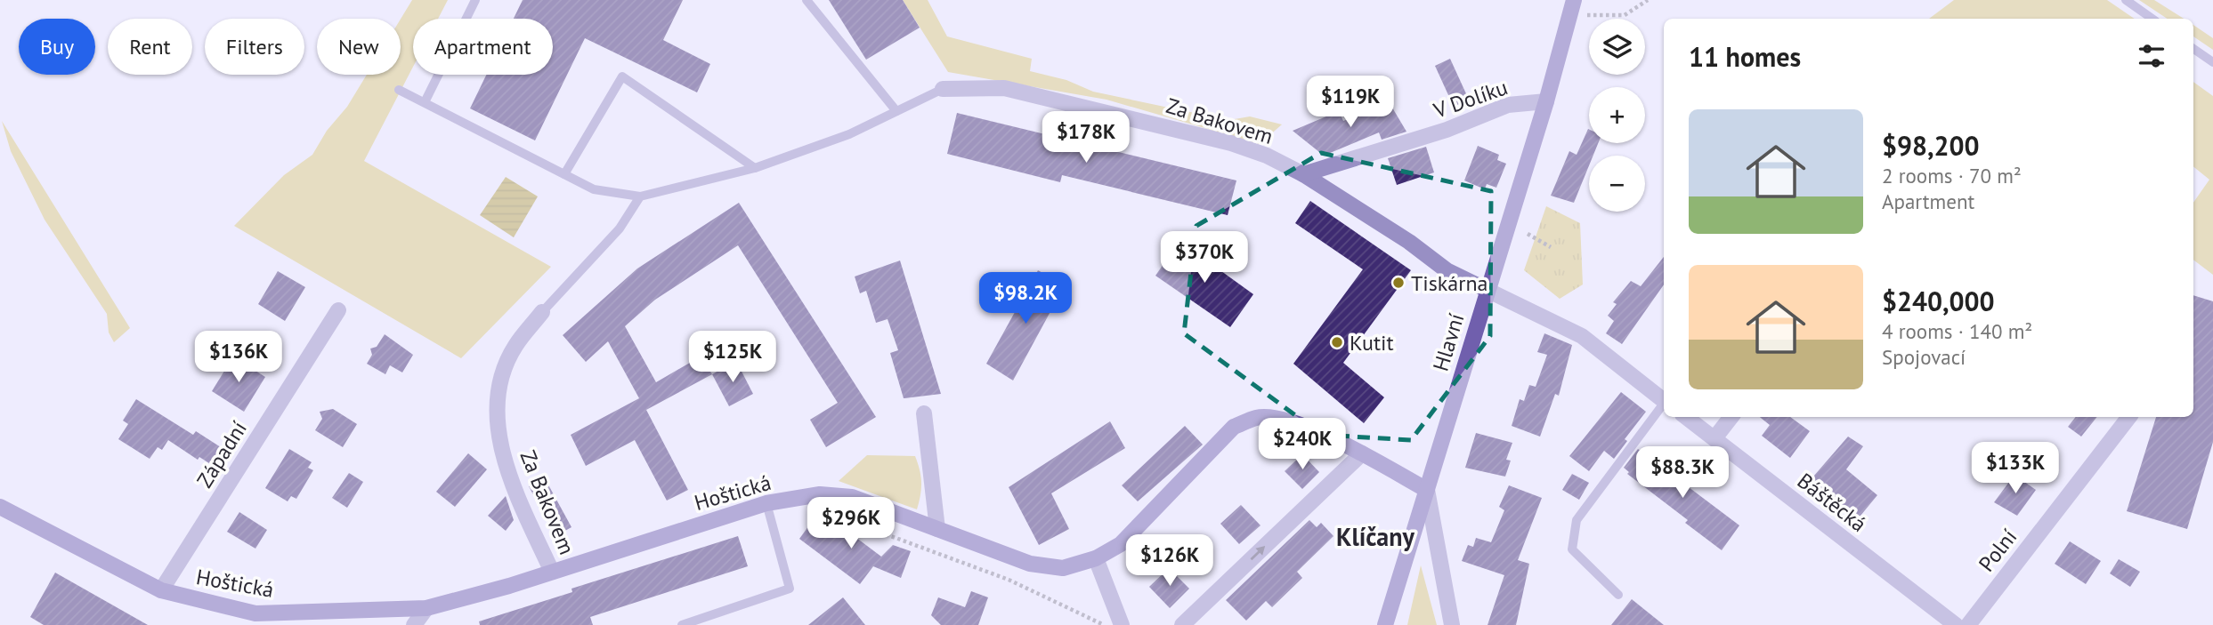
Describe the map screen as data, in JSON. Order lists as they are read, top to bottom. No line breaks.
{"streets":{"street":["V Dolíku","Za Bakovem","Hlavní","Západní","Hoštická","Báštěcká","Polní"]},"crossings":[["V Dolíku","Za Bakovem"],["V Dolíku","Hlavní"],["Za Bakovem","Hlavní"],["Za Bakovem","Hoštická"],["Hlavní","Hoštická"],["Západní","Hoštická"]],"districts":["Klíčany"],"places":["Tiskárna","Kutit"],"page":{"map_buttons":["+","−"],"chip":["Buy","Rent","Filters","New","Apartment"],"heading":"11 homes","price":["$119K","$178K","$370K","$98.2K","$136K","$125K","$240K","$133K","$88.3K","$296K","$126K"],"list":[{"name":"$98,200","note":"2 rooms · 70 m² · Apartment"},{"name":"$240,000","note":"4 rooms · 140 m² · Spojovací"}]}}
